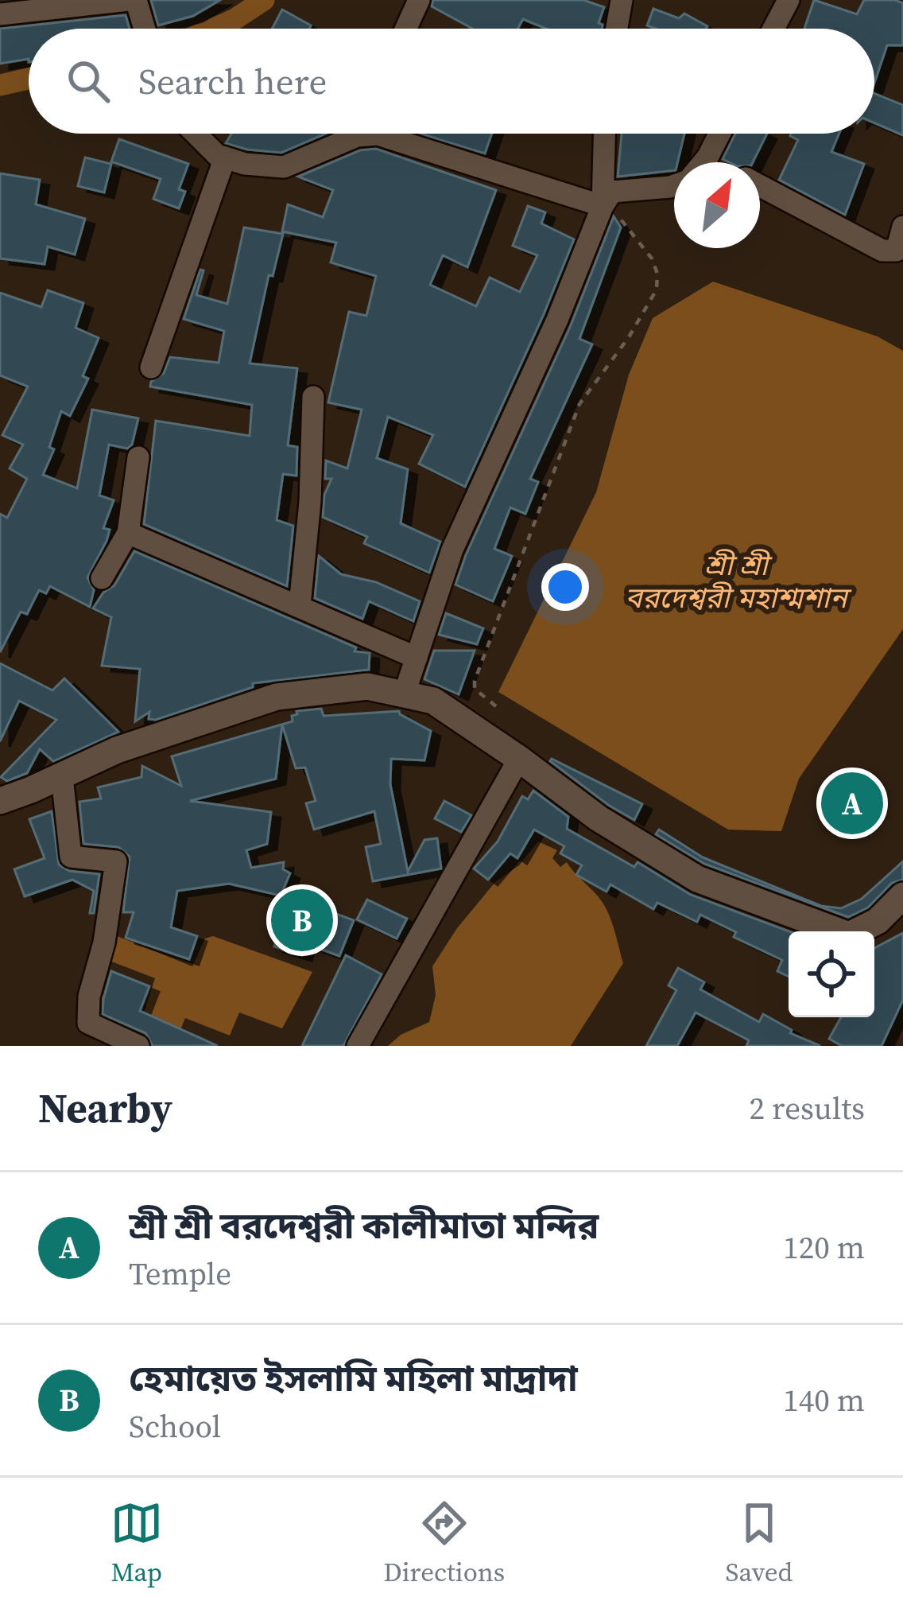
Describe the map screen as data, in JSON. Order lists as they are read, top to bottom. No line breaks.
{"water":["শ্রী শ্রী বরদেশ্বরী মহাশ্মশান"],"north":"top right","page":{"search":"Search here","pins":["A","B"],"heading":["Nearby","2 results"],"list":[{"mark":"A","name":"শ্রী শ্রী বরদেশ্বরী কালীমাতা মন্দির","note":"Temple","value":"120 m"},{"mark":"B","name":"হেমায়েত ইসলামি মহিলা মাদ্রাদা","note":"School","value":"140 m"}],"nav":["Map","Directions","Saved"]}}
